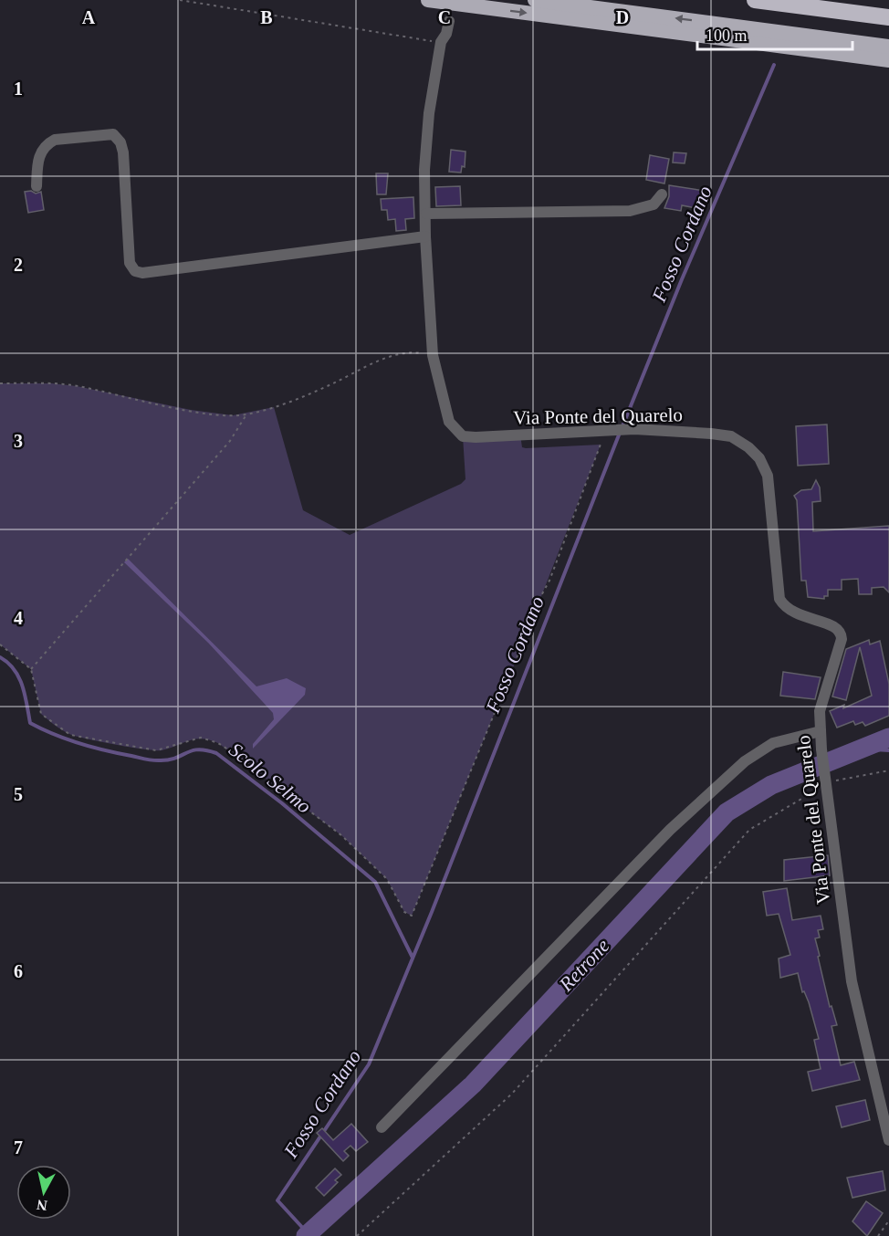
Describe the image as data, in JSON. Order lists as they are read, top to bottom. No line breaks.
{"streets":{"street":["Via Ponte del Quarelo"]},"water":["Fosso Cordano","Scolo Selmo","Retrone"],"scale_bar":"100 m","north":"bottom","grid":{"columns":["A","B","C","D"],"rows":["1","2","3","4","5","6","7"]}}
